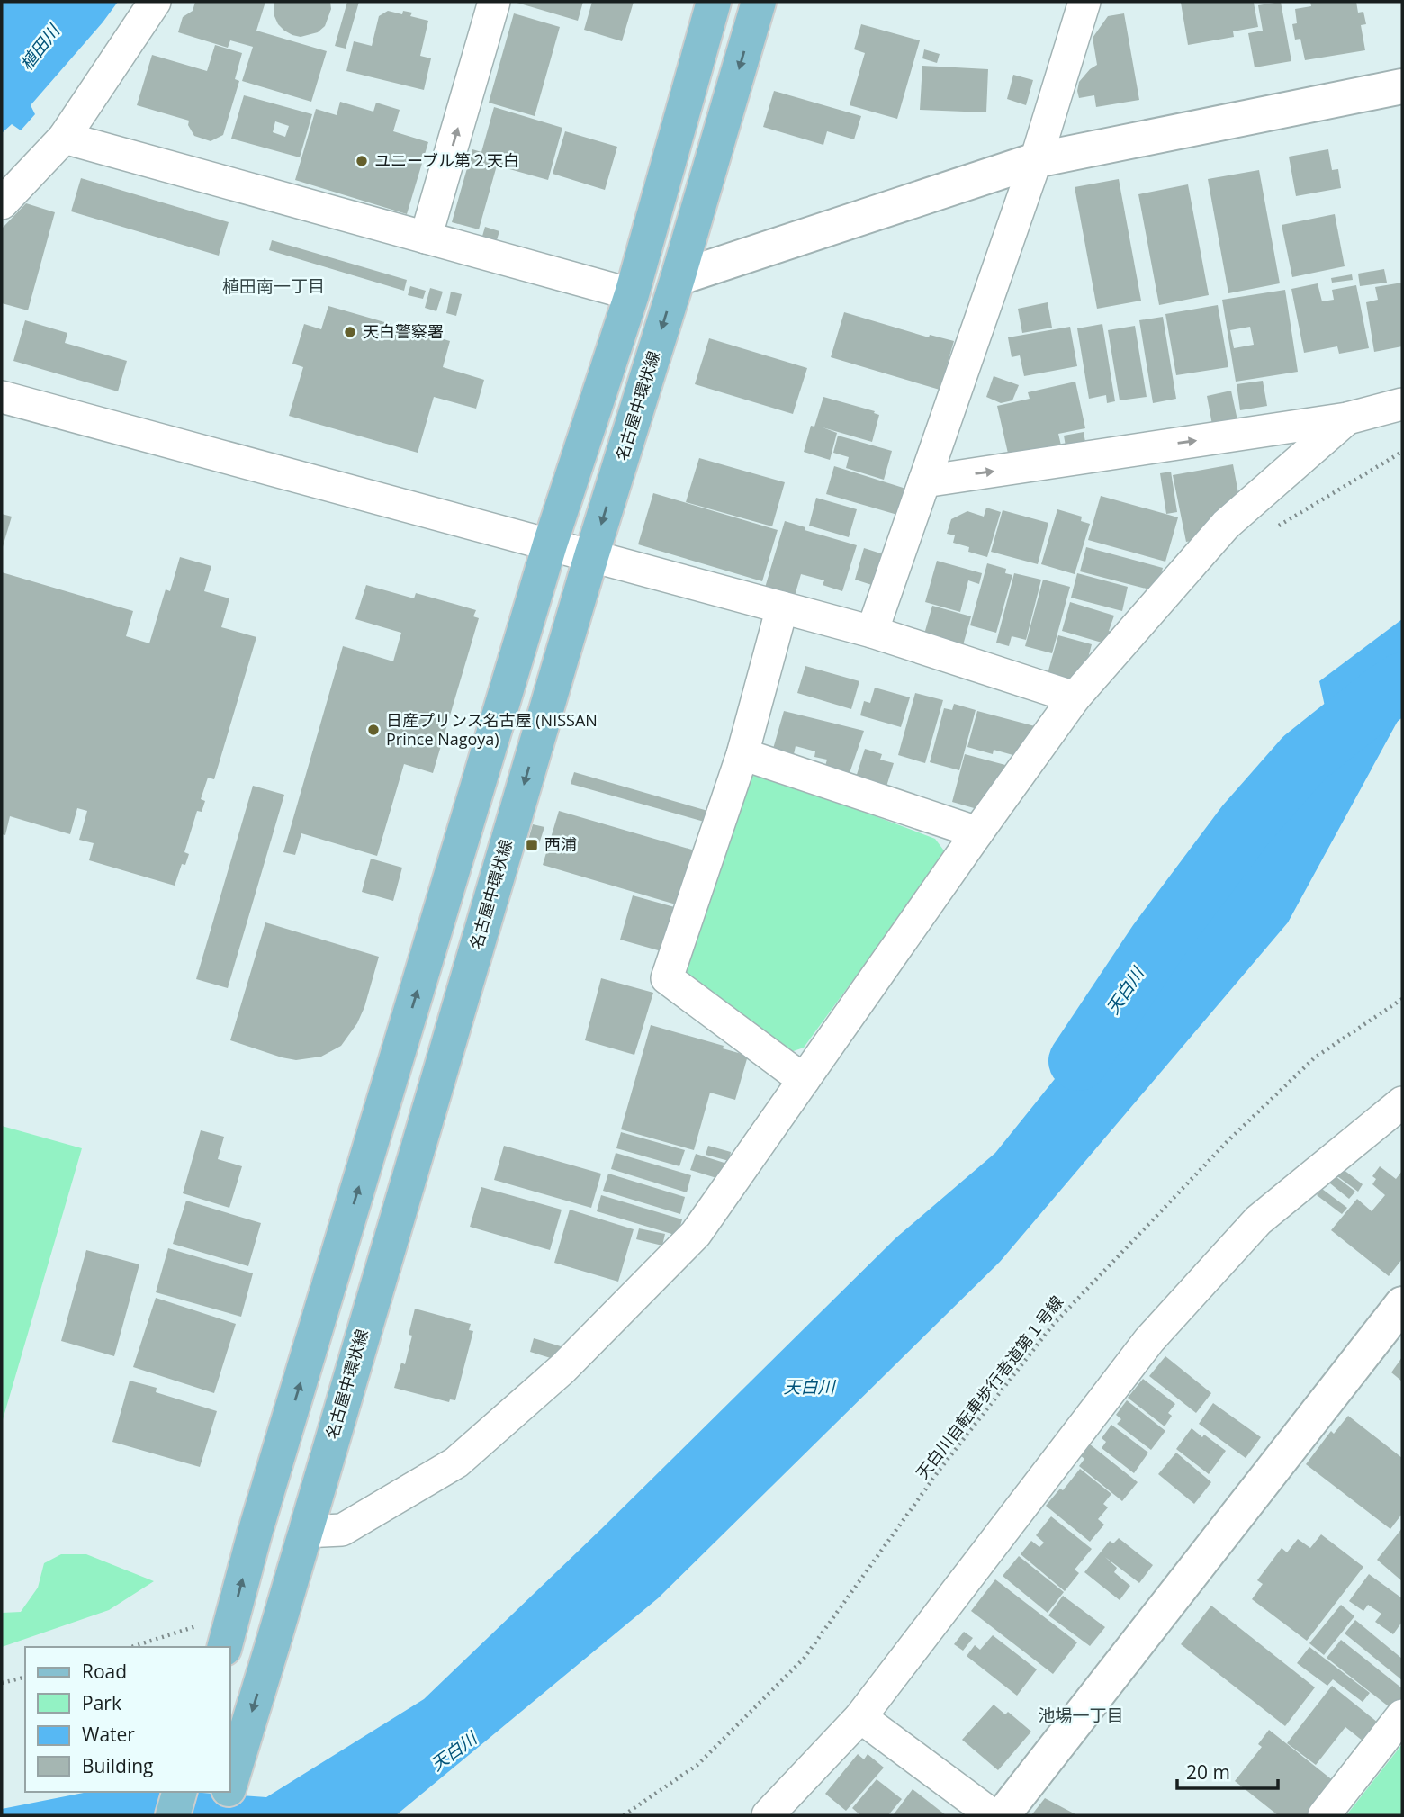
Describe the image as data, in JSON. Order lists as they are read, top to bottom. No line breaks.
{"streets":{"main road":["名古屋中環状線"],"path":["天白川自転車歩行者道第１号線"]},"districts":["植田南一丁目","池場一丁目"],"water":["植田川","天白川"],"places":{"other":["ユニーブル第２天白","天白警察署","日産プリンス名古屋 (NISSAN Prince Nagoya)"],"transit":["西浦"]},"legend":["Road","Park","Water","Building"],"scale_bar":"20 m"}
